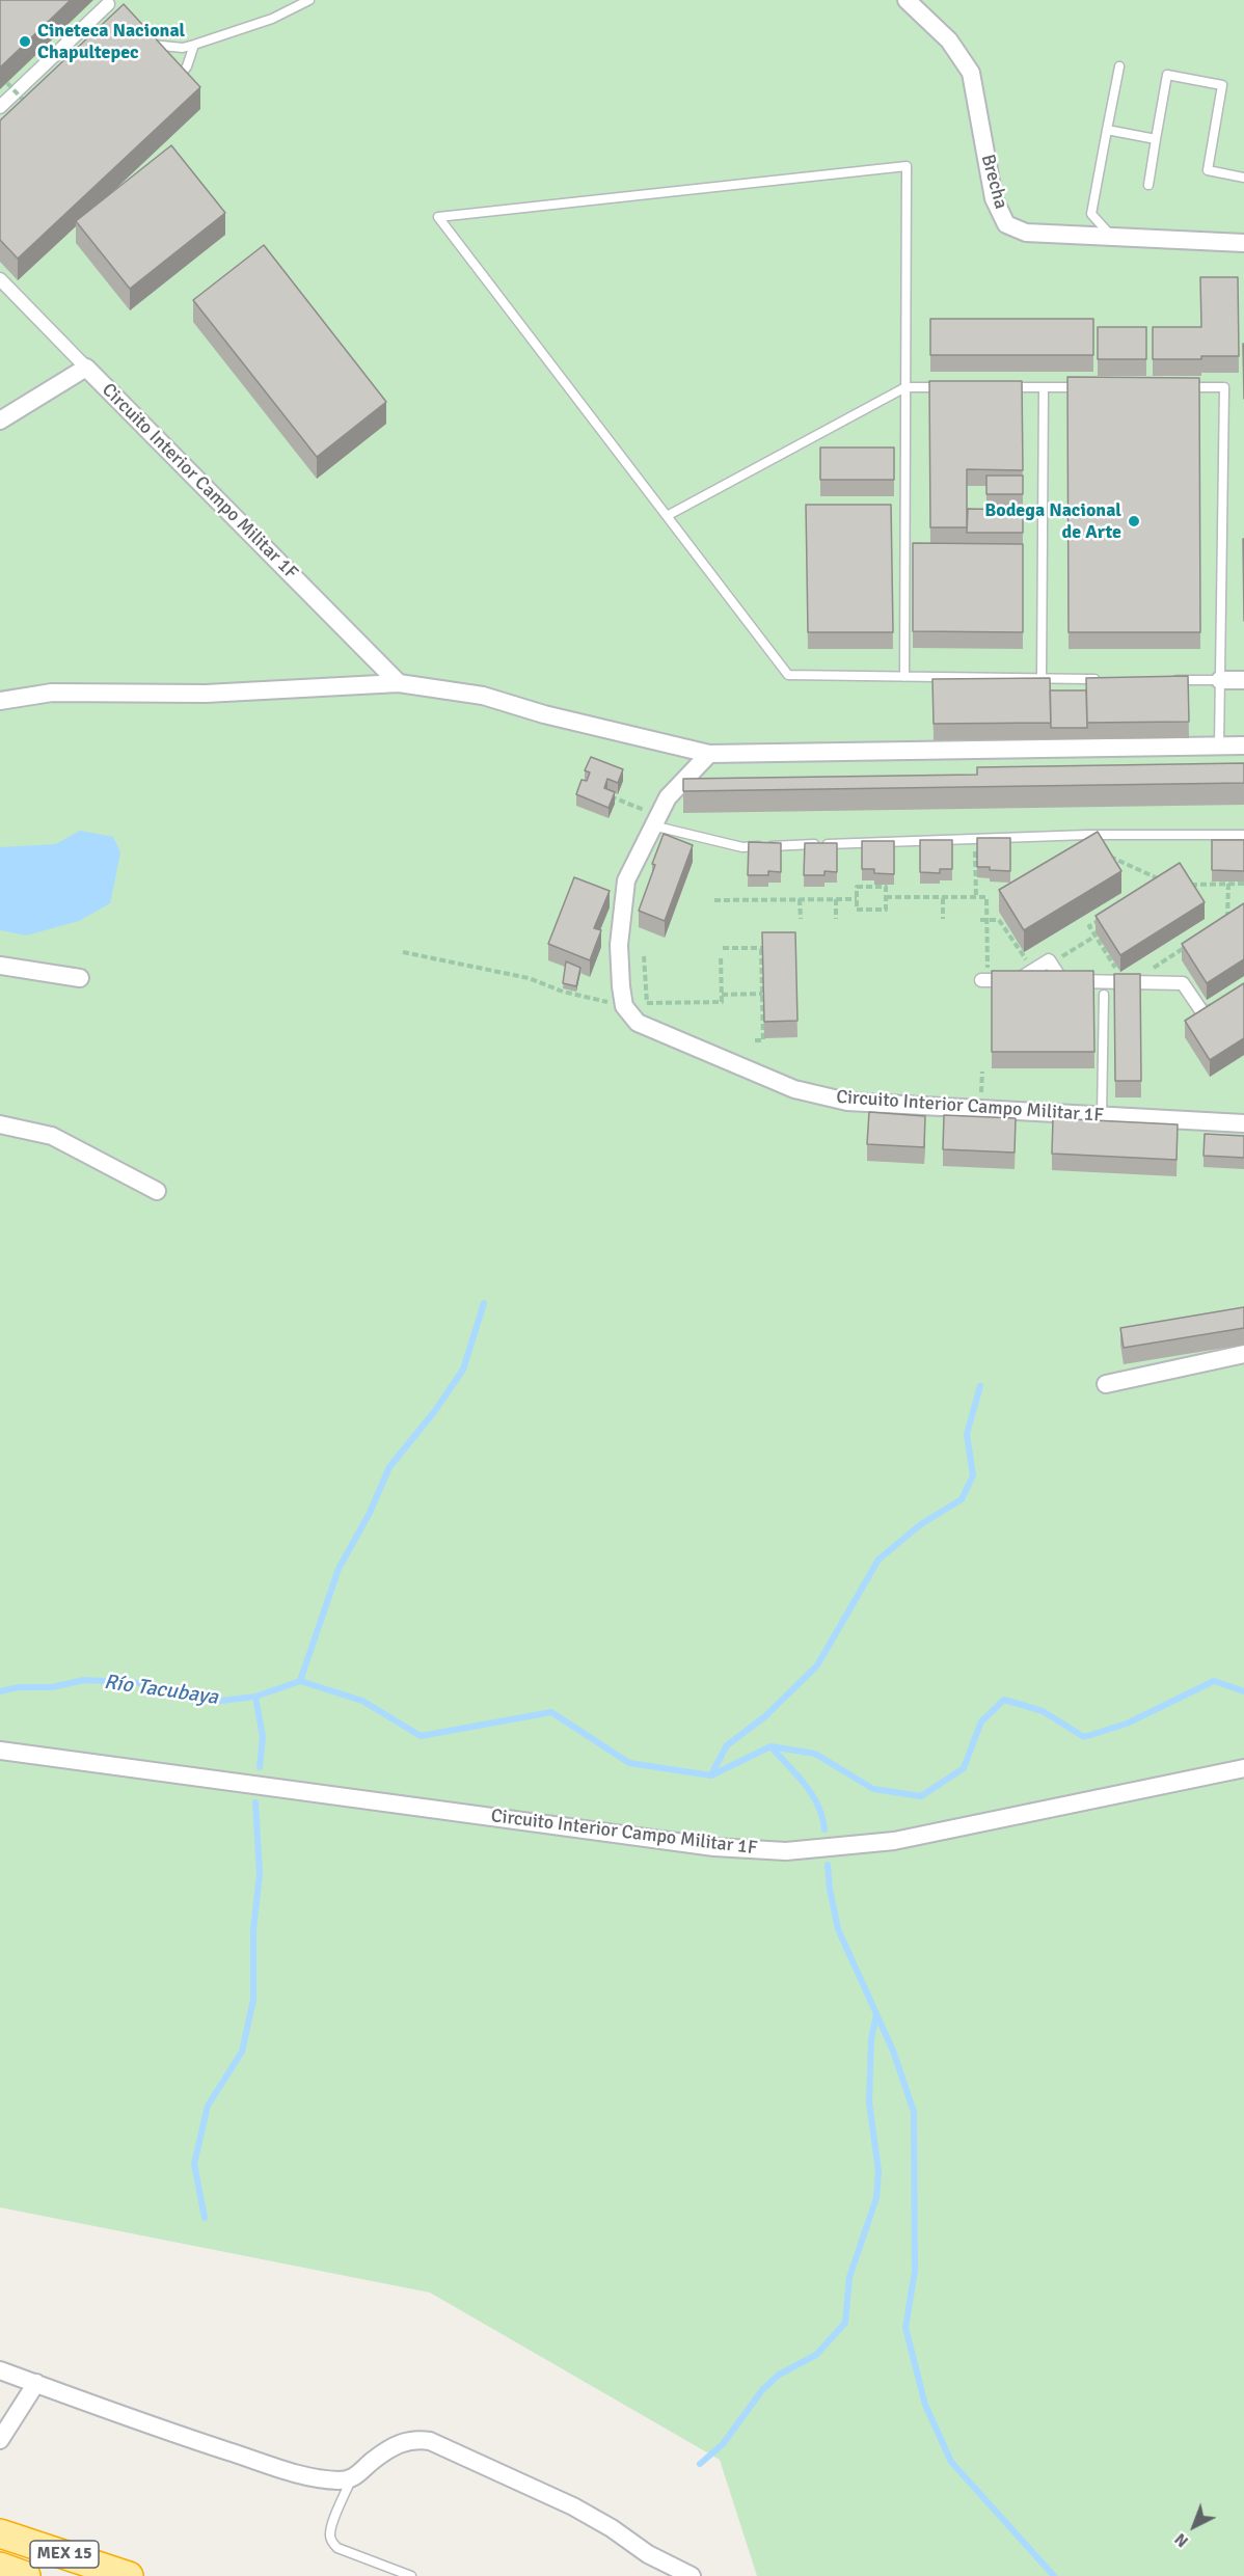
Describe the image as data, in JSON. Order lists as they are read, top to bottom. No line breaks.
{"streets":{"highway":["MEX 15"],"street":["Brecha","Circuito Interior Campo Militar 1F"]},"water":["Río Tacubaya"],"places":["Cineteca Nacional Chapultepec","Bodega Nacional de Arte"],"north":"bottom left"}
